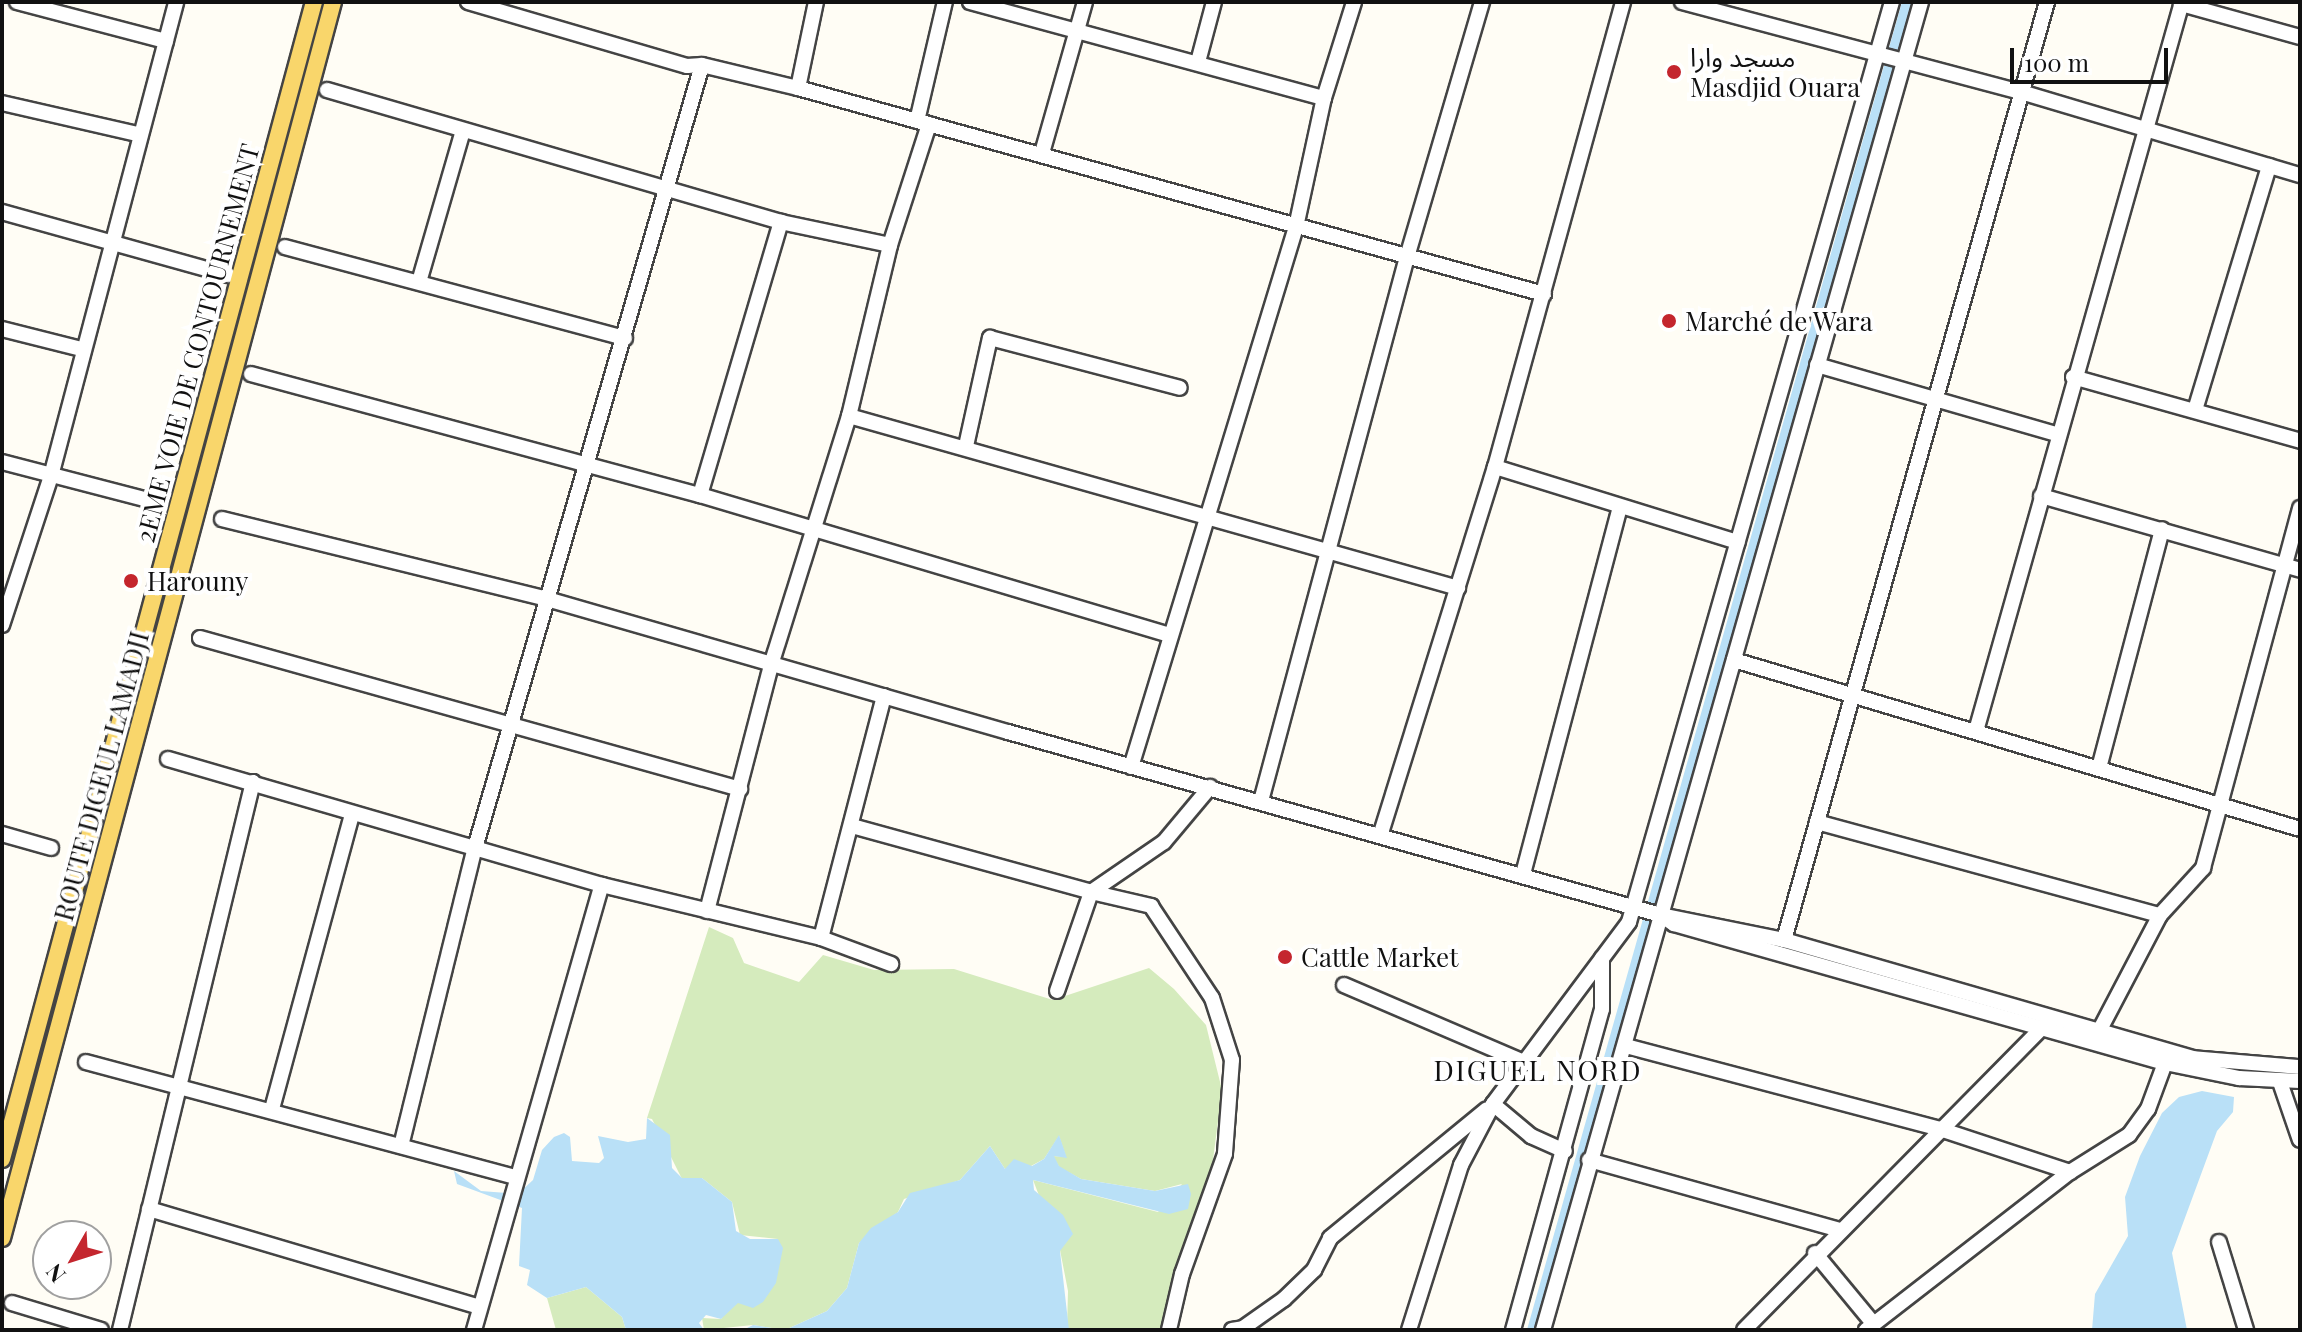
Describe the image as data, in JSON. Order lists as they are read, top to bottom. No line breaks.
{"streets":{"main road":["2EME VOIE DE CONTOURNEMENT","ROUTE DIGEUL LAMADJI"]},"districts":["DIGUEL NORD"],"places":["مسجد وارا Masdjid Ouara","Marché de Wara","Harouny","Cattle Market"],"scale_bar":"100 m","north":"bottom left"}
